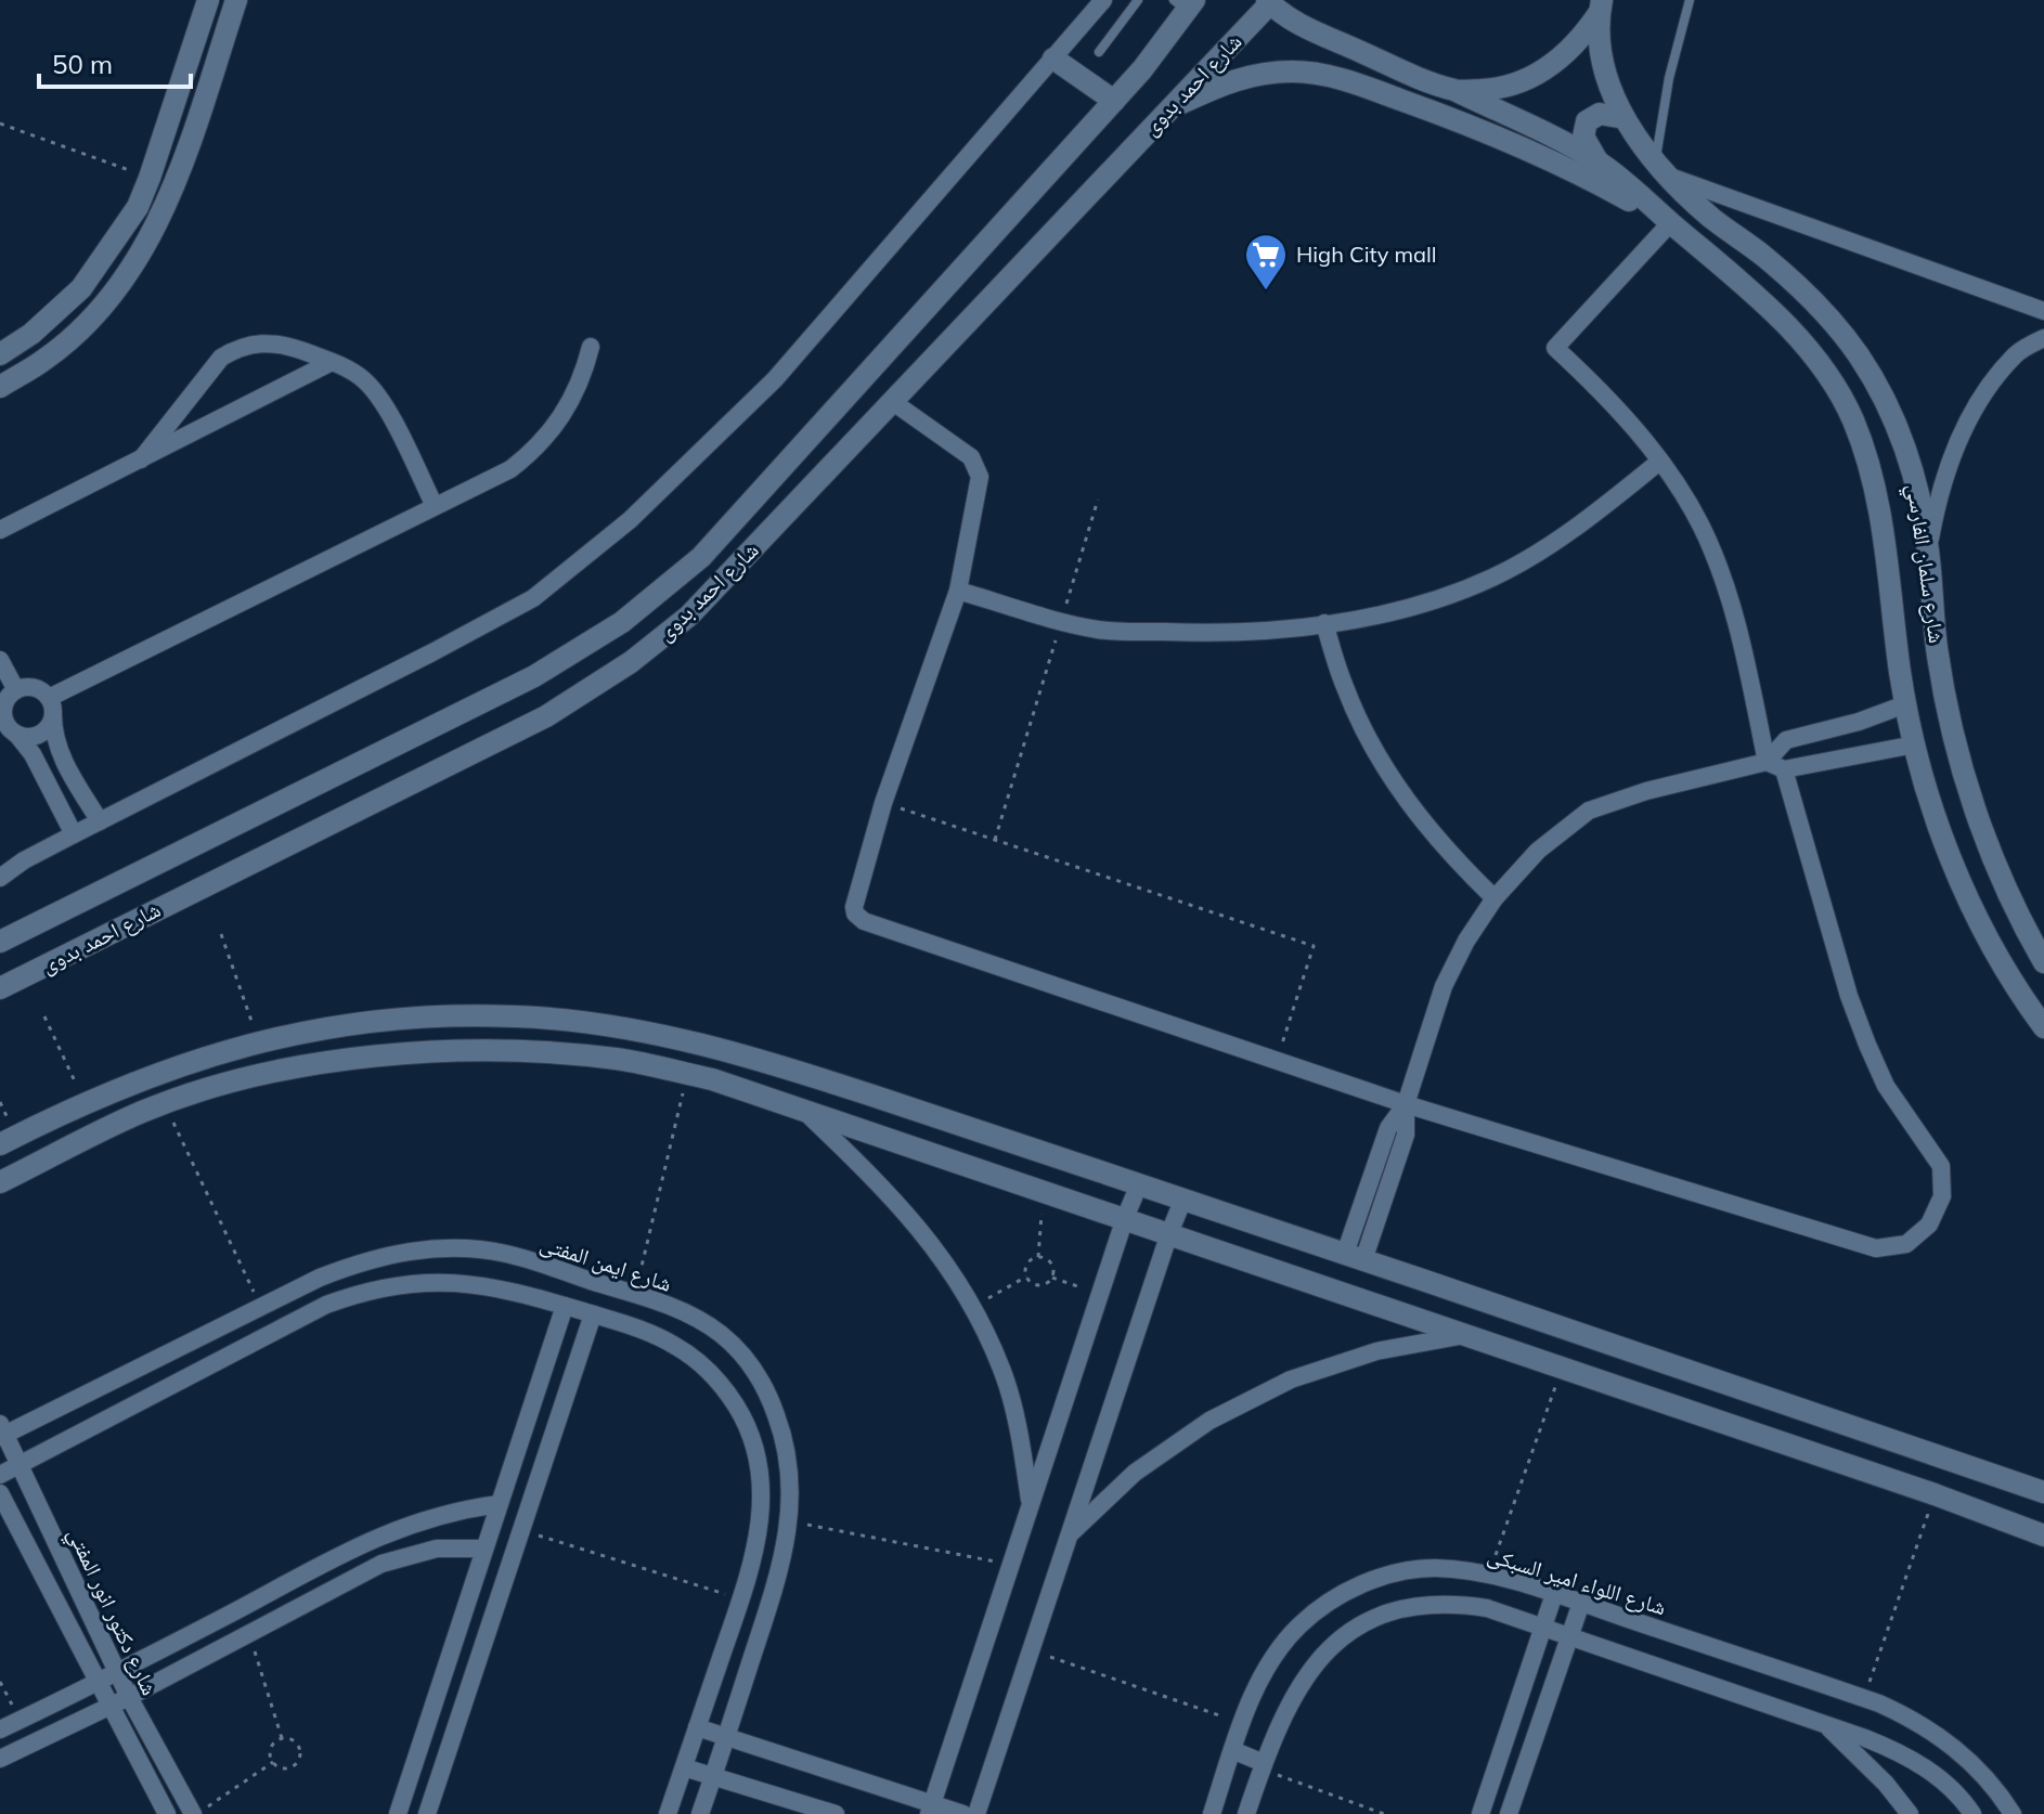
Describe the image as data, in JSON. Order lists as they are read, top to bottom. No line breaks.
{"streets":{"street":["شارع احمد بدوى","شارع سلمان الفارسي","شارع ايمن المفتى","شارع اللواء امير السبكى","شارع دكتور انور المفتي"]},"crossings":[["شارع ايمن المفتى","شارع دكتور انور المفتي"]],"places":{"supermarket":["High City mall"]},"scale_bar":"50 m"}
